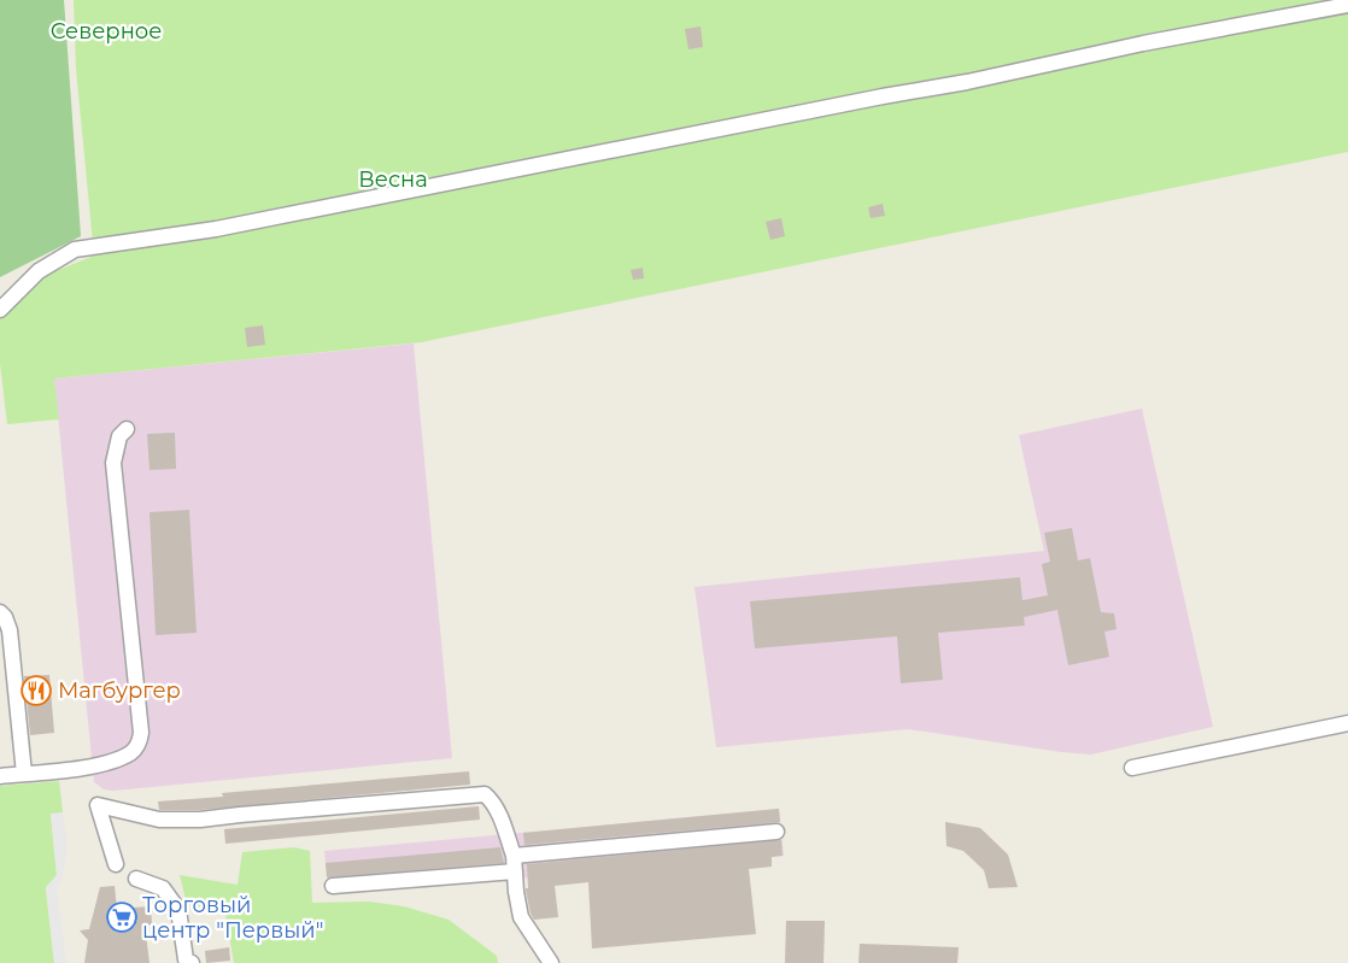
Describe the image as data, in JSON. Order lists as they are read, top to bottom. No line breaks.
{"parks":["Северное","Весна"],"places":{"restaurant":["Магбургер"],"supermarket":["Торговый центр \"Первый\""]}}
